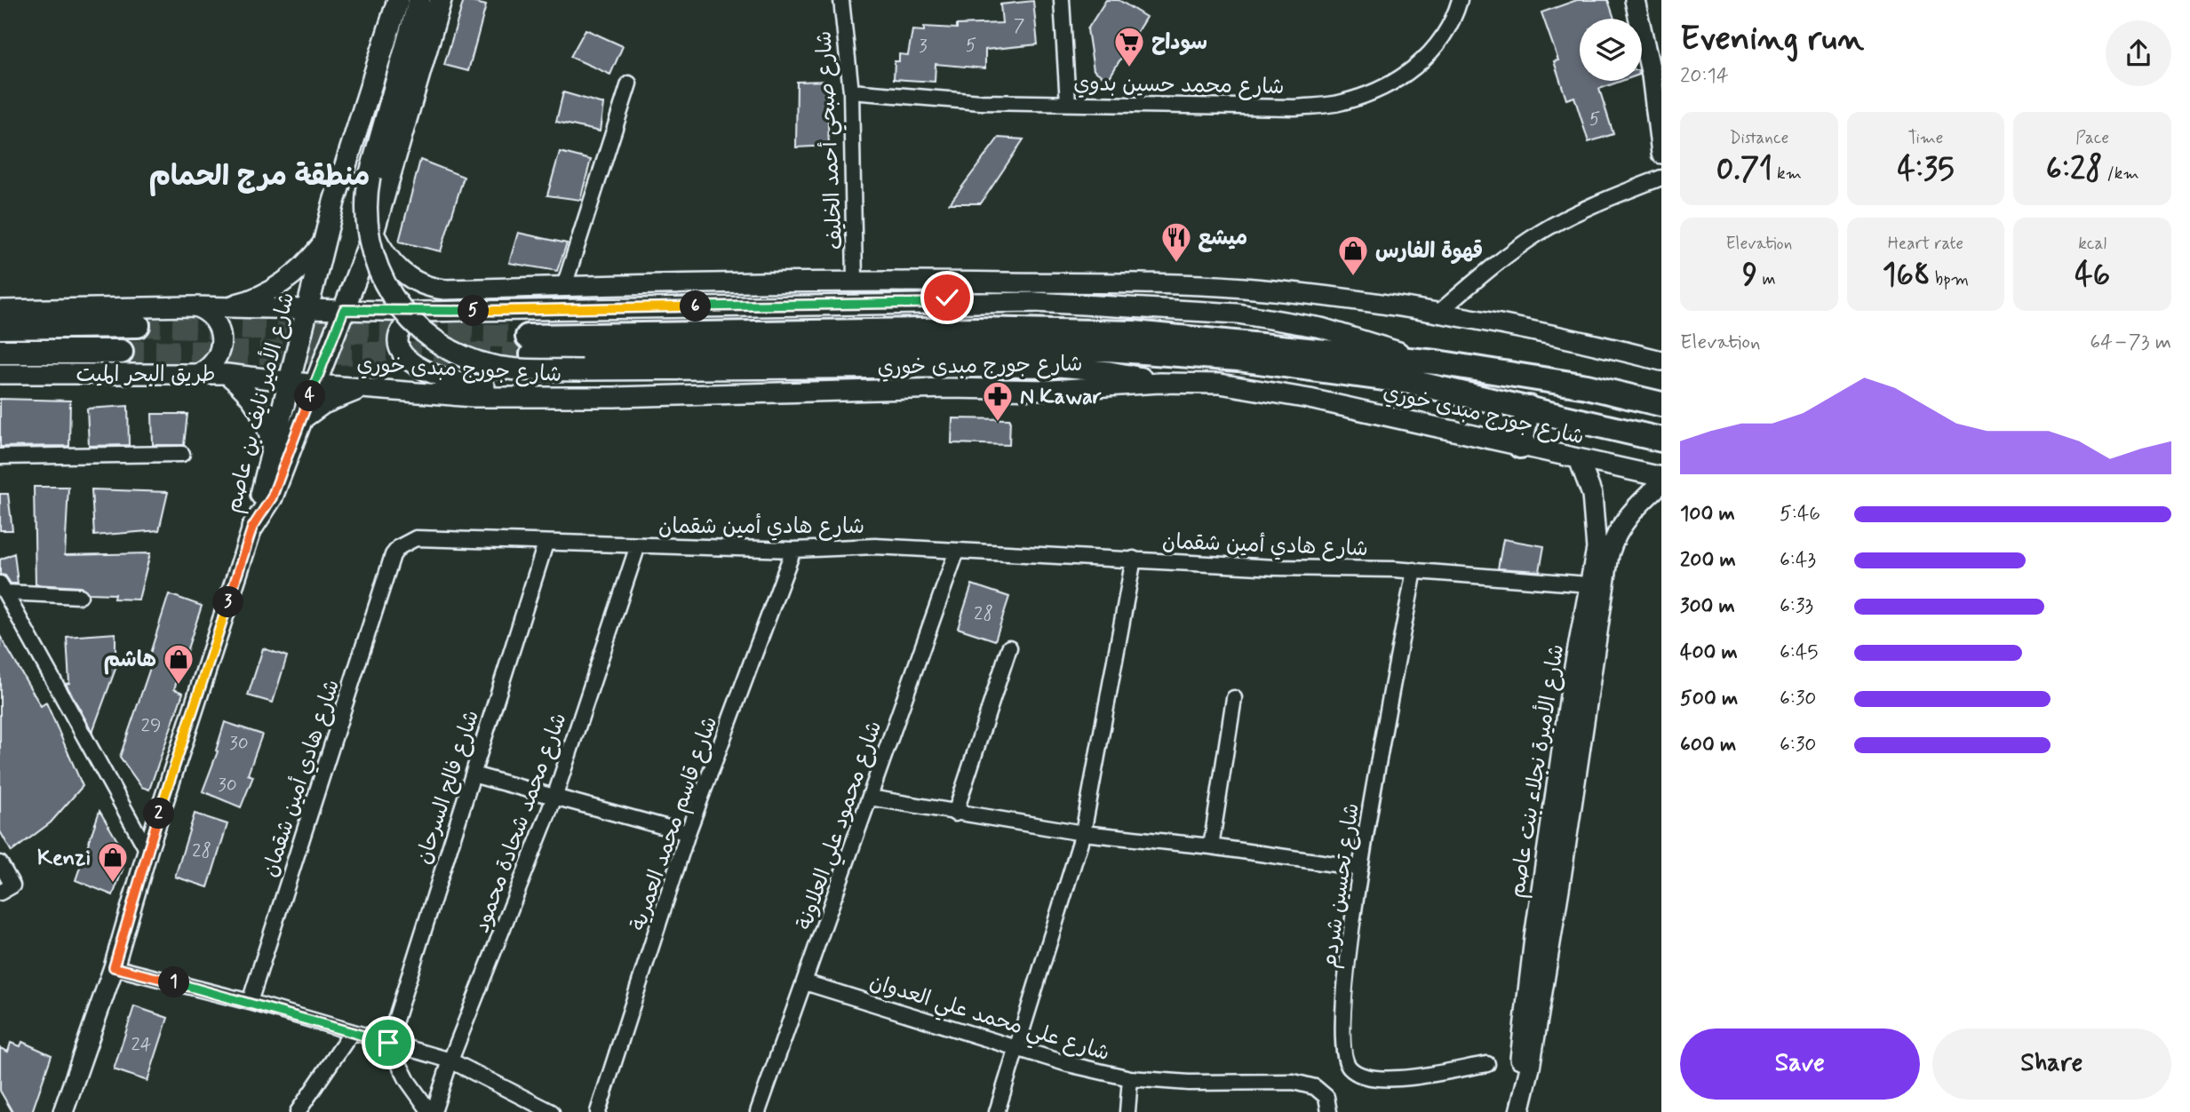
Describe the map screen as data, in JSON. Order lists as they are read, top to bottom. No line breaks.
{"streets":{"main road":["طريق البحر الميت","شارع الأمير نايف بن عاصم"],"street":["شارع محمد حسين بدوي","شارع صبحي أحمد الخليف","شارع جورج مبدى خوري","شارع هادي أمين شقمان","شارع الأميرة نجلاء بنت عاصم","شارع فالح السرحان","شارع محمد شحادة محمود","شارع قاسم محمد العمرية","شارع محمود علي العلاونة","شارع تحسين شردم","شارع علي محمد علي العدوان"]},"crossings":[["شارع محمد حسين بدوي","شارع صبحي أحمد الخليف"],["شارع جورج مبدى خوري","طريق البحر الميت"],["شارع جورج مبدى خوري","شارع الأمير نايف بن عاصم"],["شارع جورج مبدى خوري","شارع الأميرة نجلاء بنت عاصم"],["طريق البحر الميت","شارع الأمير نايف بن عاصم"],["شارع هادي أمين شقمان","شارع الأميرة نجلاء بنت عاصم"],["شارع هادي أمين شقمان","شارع فالح السرحان"],["شارع هادي أمين شقمان","شارع محمد شحادة محمود"],["شارع هادي أمين شقمان","شارع قاسم محمد العمرية"],["شارع هادي أمين شقمان","شارع محمود علي العلاونة"],["شارع هادي أمين شقمان","شارع تحسين شردم"],["شارع محمود علي العلاونة","شارع علي محمد علي العدوان"]],"districts":["منطقة مرج الحمام"],"places":{"supermarket":["سوداح"],"restaurant":["ميشع"],"shop":["قهوة الفارس","هاشم","Kenzi"],"pharmacy":["N Kawar"]},"house_numbers":["7","5","3","5","28","29","30","30","28","24"],"page":{"heading":["Evening run","20:14"],"stats":[["Distance","0.71 km"],["Time","4:35"],["Pace","6:28 /km"],["Elevation","9 m"],["Heart rate","168 bpm"],["kcal","46"]],"pins":["6","5","4","3","2","1"],"chart":["Elevation","64–73 m"],"list":[{"name":"100 m","note":"5:46"},{"name":"200 m","note":"6:43"},{"name":"300 m","note":"6:33"},{"name":"400 m","note":"6:45"},{"name":"500 m","note":"6:30"},{"name":"600 m","note":"6:30"}],"buttons":["Save","Share"]}}
